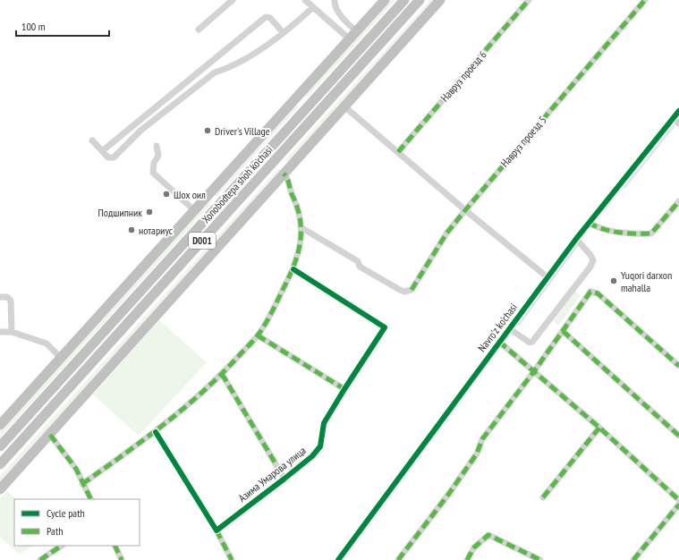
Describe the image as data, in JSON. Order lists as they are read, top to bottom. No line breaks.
{"streets":{"highway":["Xonobodtepa shoh ko'chasi","D001"],"street":["Навруз проезд 6","Навруз проезд 5","Navro'z ko'chasi","Азима Умарова улица"]},"places":["Driver's Village","Шох оил","Подшипник","нотариус","Yuqori darxon mahalla"],"legend":["Cycle path","Path"],"scale_bar":"100 m"}
